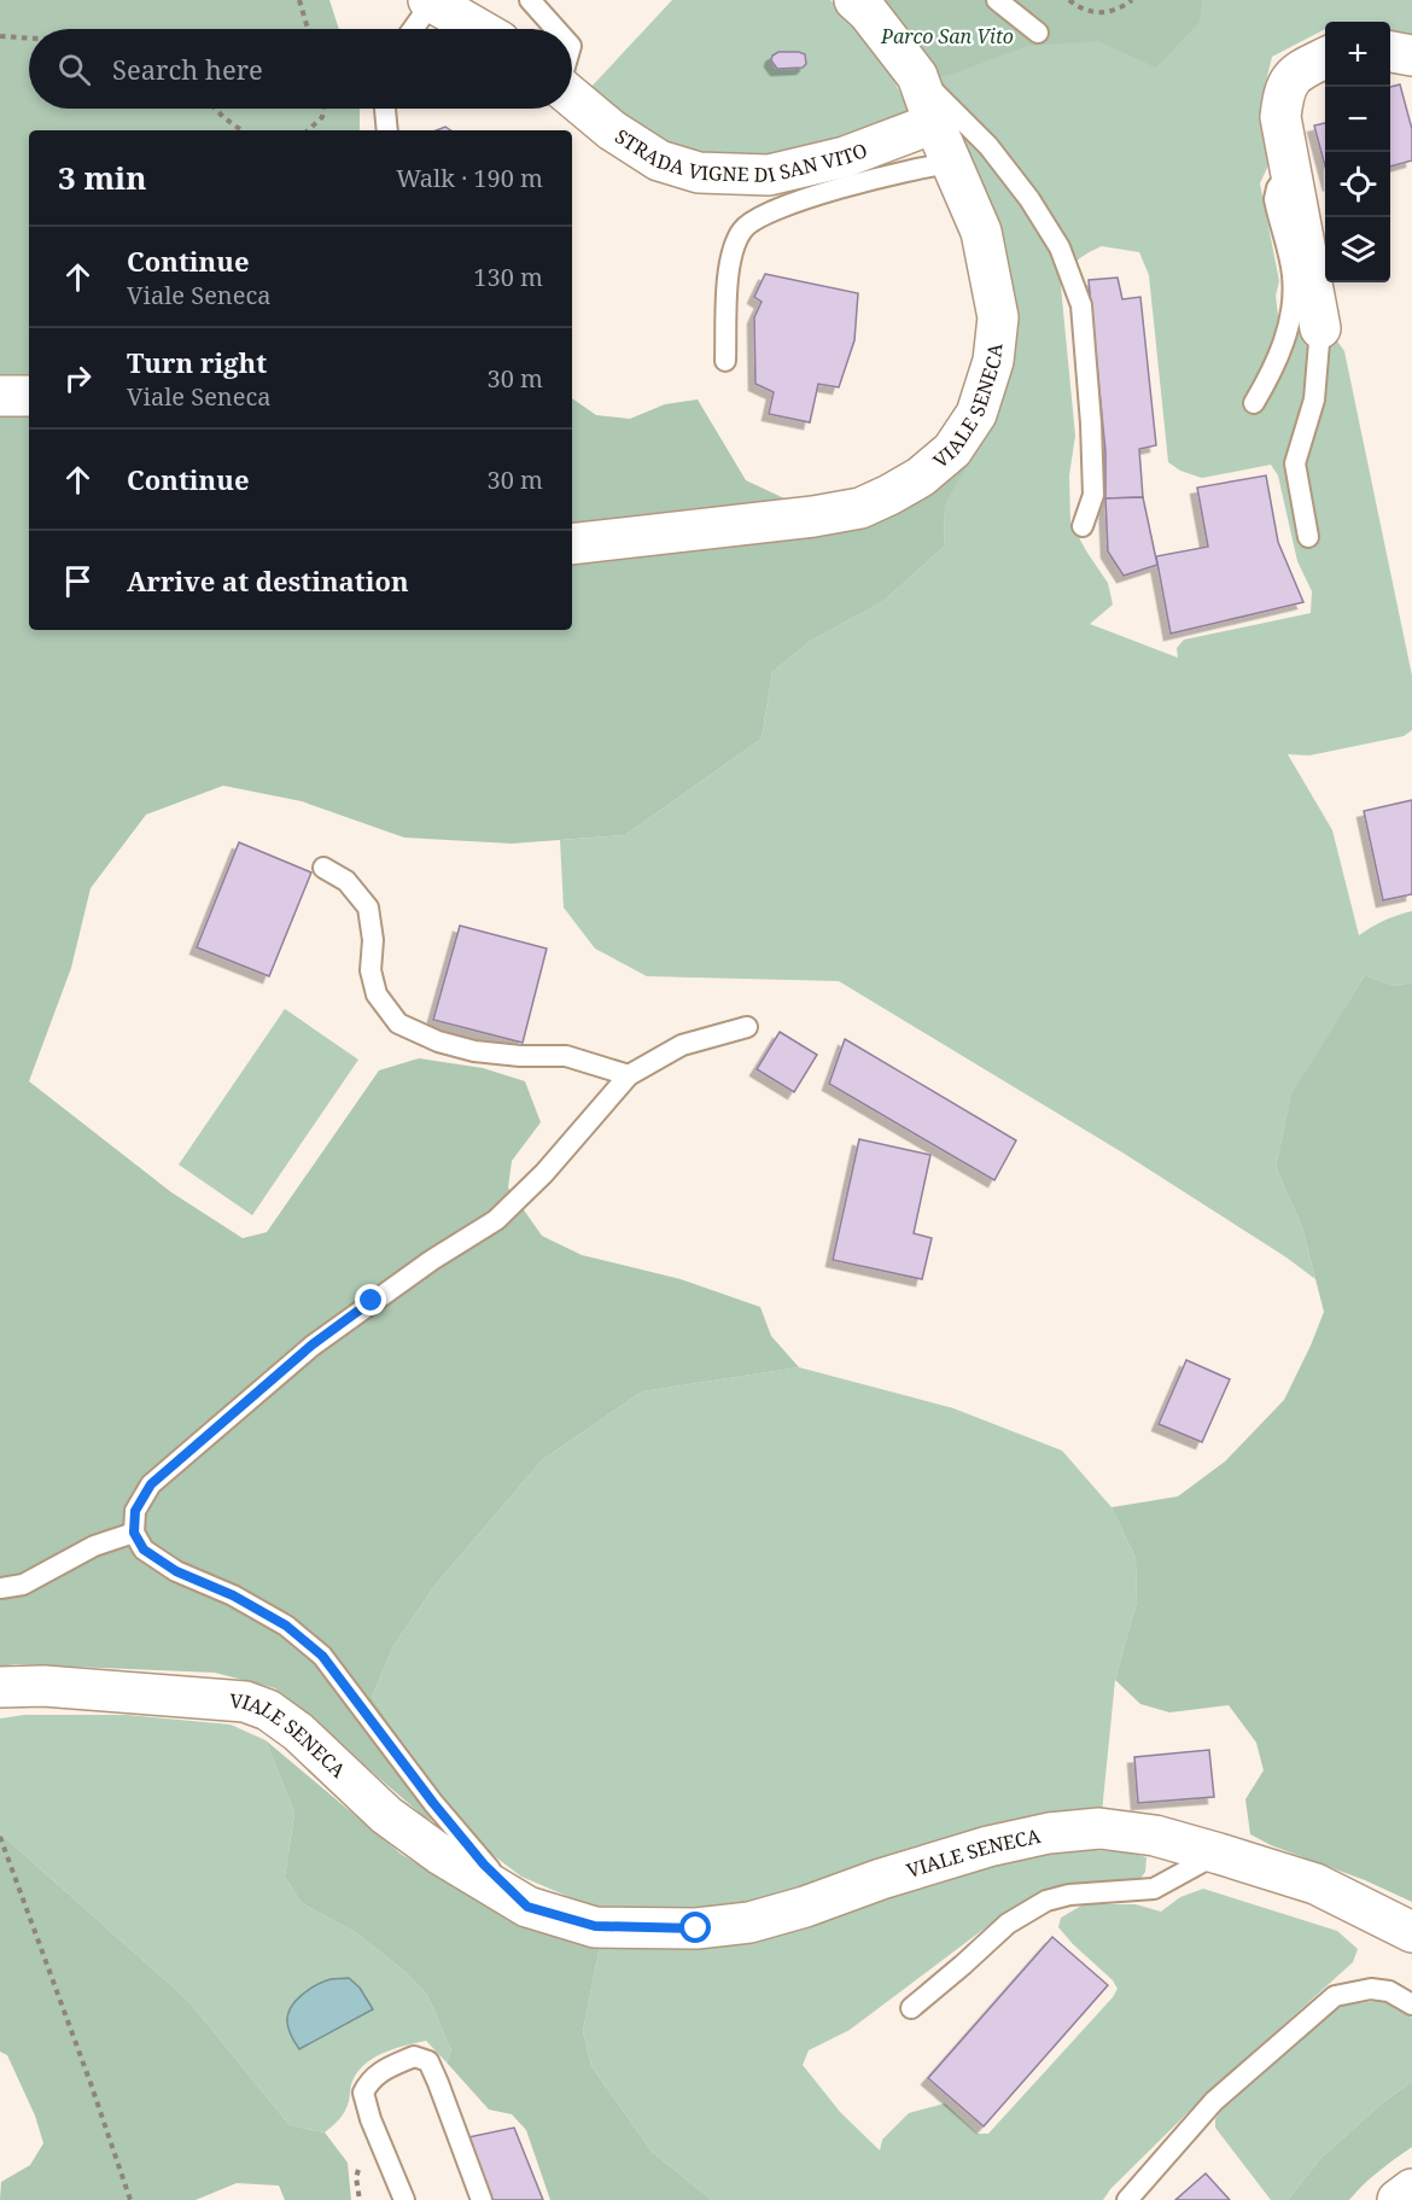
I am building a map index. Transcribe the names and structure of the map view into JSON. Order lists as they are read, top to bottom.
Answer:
{
  "streets": {
    "street": ["STRADA VIGNE DI SAN VITO", "VIALE SENECA"]
  },
  "crossings": [
    ["STRADA VIGNE DI SAN VITO", "VIALE SENECA"]
  ],
  "parks": ["Parco San Vito"],
  "page": {
    "map_buttons": ["+", "−"],
    "search": "Search here",
    "heading": ["3 min", "Walk · 190 m"],
    "list": [
      ["Continue", "Viale Seneca", "130 m"],
      ["Turn right", "Viale Seneca", "30 m"],
      ["Continue", "30 m"],
      "Arrive at destination"
    ]
  }
}
